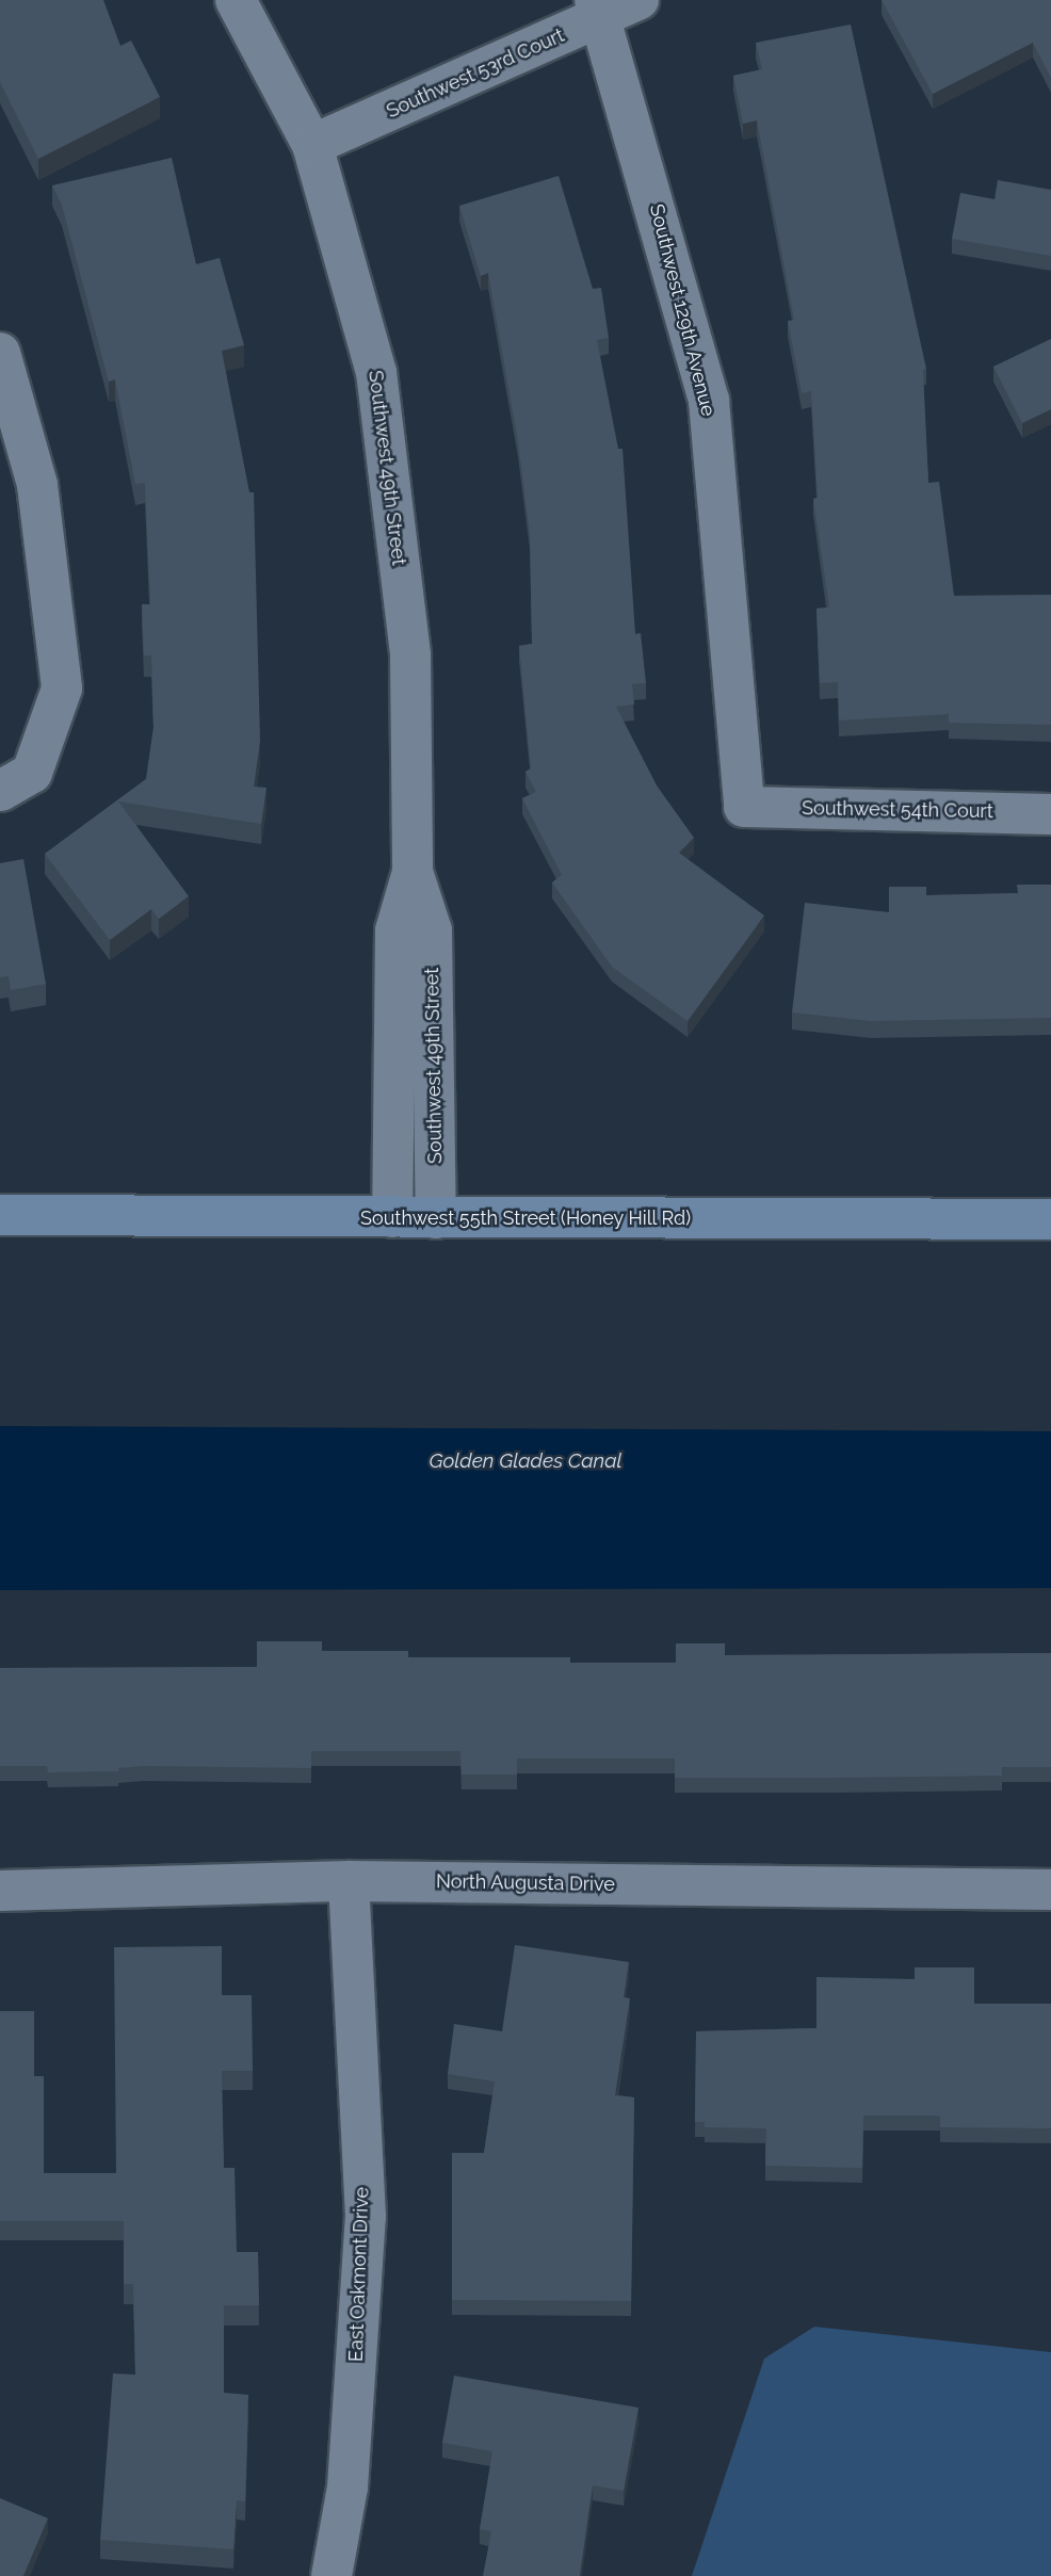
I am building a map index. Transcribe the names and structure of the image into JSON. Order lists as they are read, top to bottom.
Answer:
{
  "streets": {
    "street": [
      "Southwest 53rd Court",
      "Southwest 129th Avenue",
      "Southwest 49th Street",
      "Southwest 54th Court",
      "Southwest 55th Street (Honey Hill Rd)",
      "North Augusta Drive",
      "East Oakmont Drive"
    ]
  },
  "crossings": [
    ["Southwest 53rd Court", "Southwest 129th Avenue"],
    ["Southwest 53rd Court", "Southwest 49th Street"],
    ["Southwest 129th Avenue", "Southwest 54th Court"],
    ["Southwest 49th Street", "Southwest 55th Street (Honey Hill Rd)"],
    ["North Augusta Drive", "East Oakmont Drive"]
  ],
  "water": ["Golden Glades Canal"]
}
